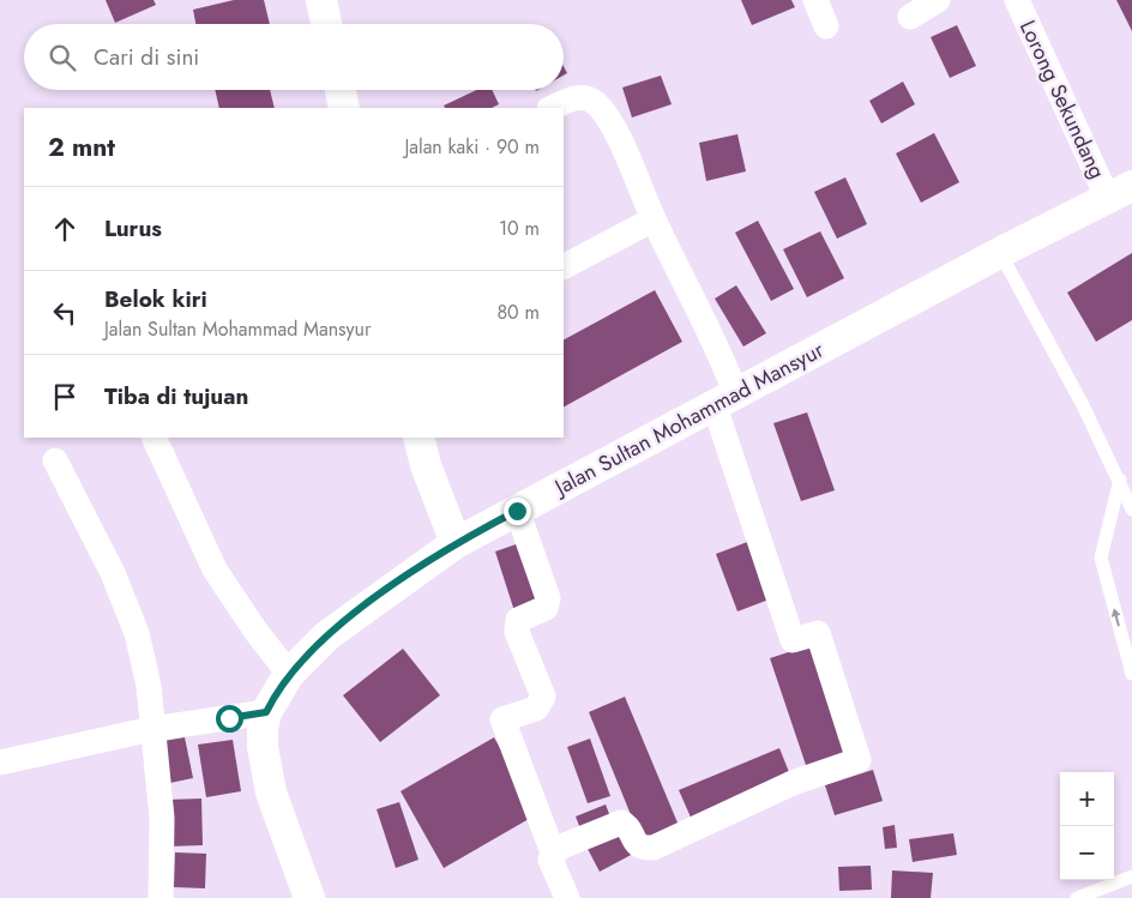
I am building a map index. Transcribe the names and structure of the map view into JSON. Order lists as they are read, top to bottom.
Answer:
{
  "streets": {
    "street": ["Lorong Sekundang", "Jalan Sultan Mohammad Mansyur"]
  },
  "crossings": [
    ["Lorong Sekundang", "Jalan Sultan Mohammad Mansyur"]
  ],
  "page": {
    "search": "Cari di sini",
    "heading": ["2 mnt", "Jalan kaki · 90 m"],
    "list": [
      ["Lurus", "10 m"],
      ["Belok kiri", "Jalan Sultan Mohammad Mansyur", "80 m"],
      "Tiba di tujuan"
    ],
    "map_buttons": ["+", "−"]
  }
}
